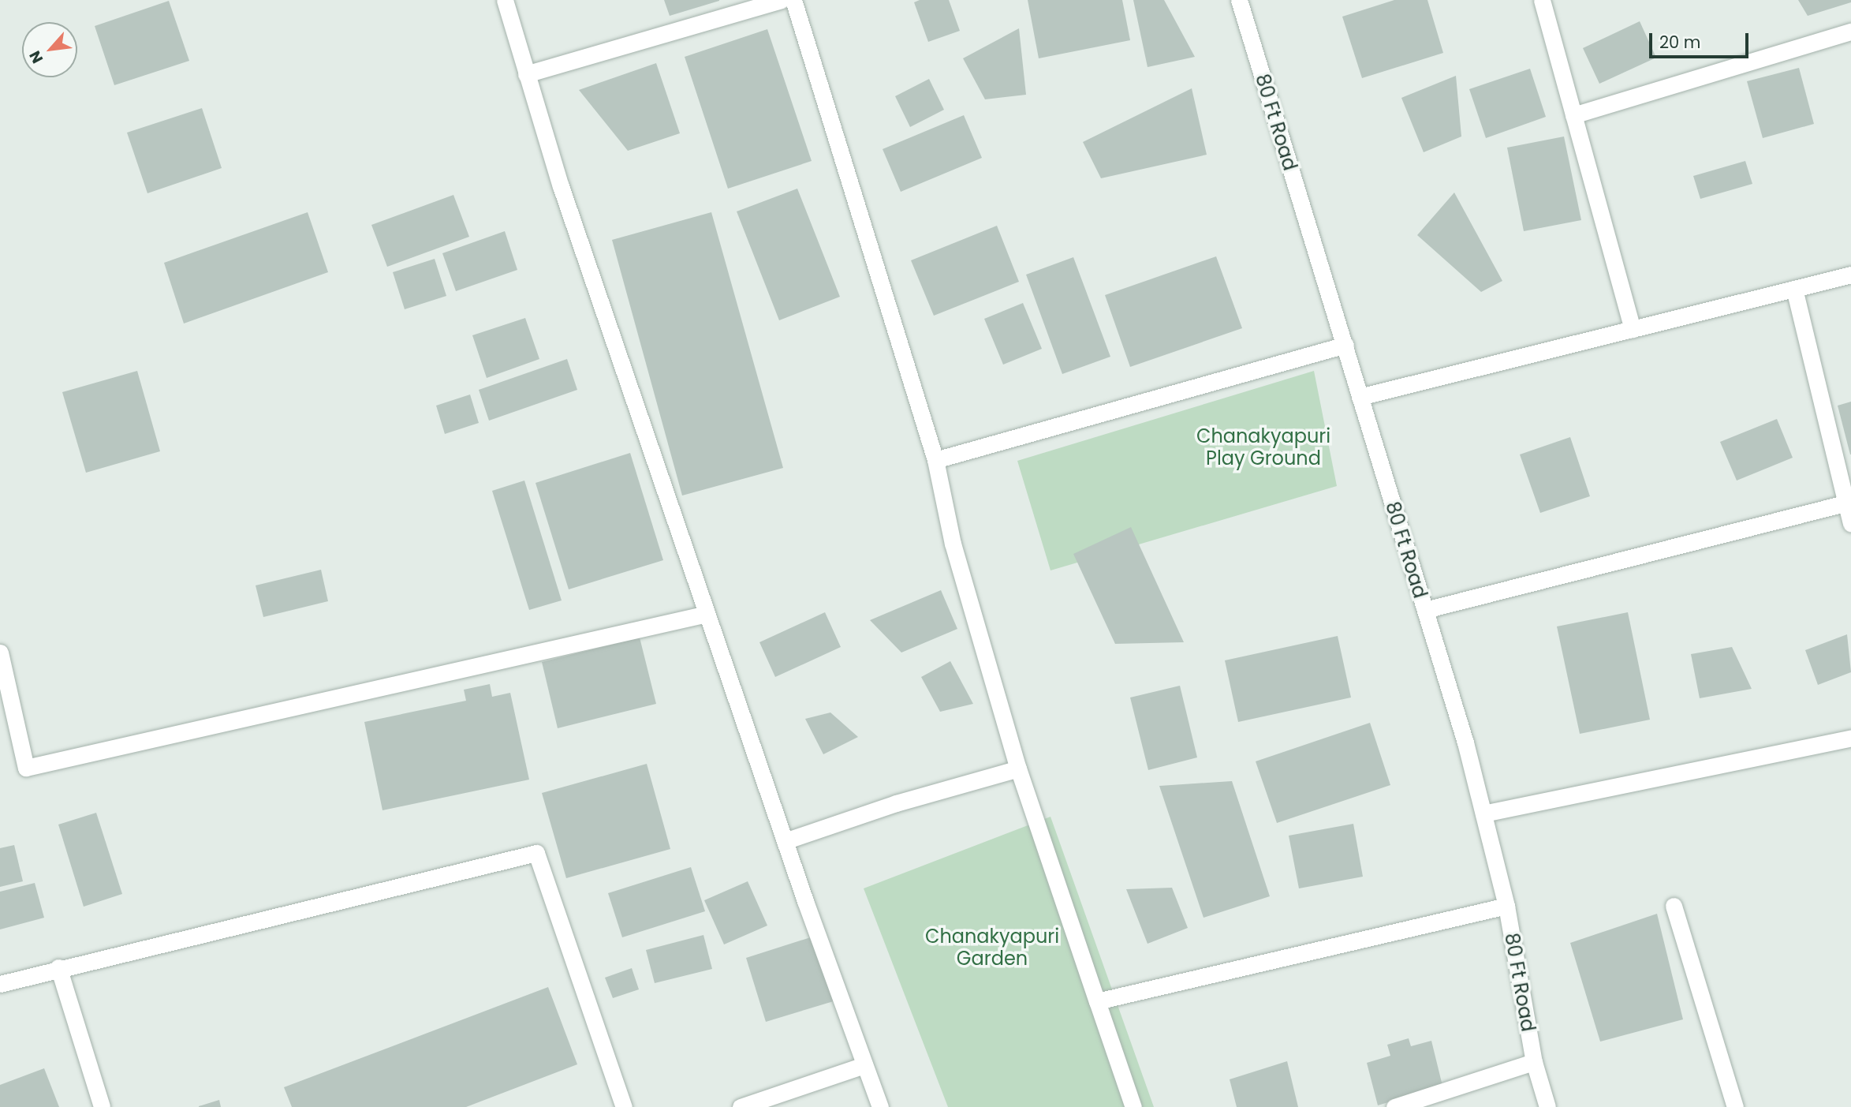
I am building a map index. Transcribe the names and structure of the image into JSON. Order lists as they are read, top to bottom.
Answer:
{
  "streets": {
    "street": ["80 Ft Road"]
  },
  "parks": ["Chanakyapuri Play Ground", "Chanakyapuri Garden"],
  "scale_bar": "20 m",
  "north": "bottom left"
}
